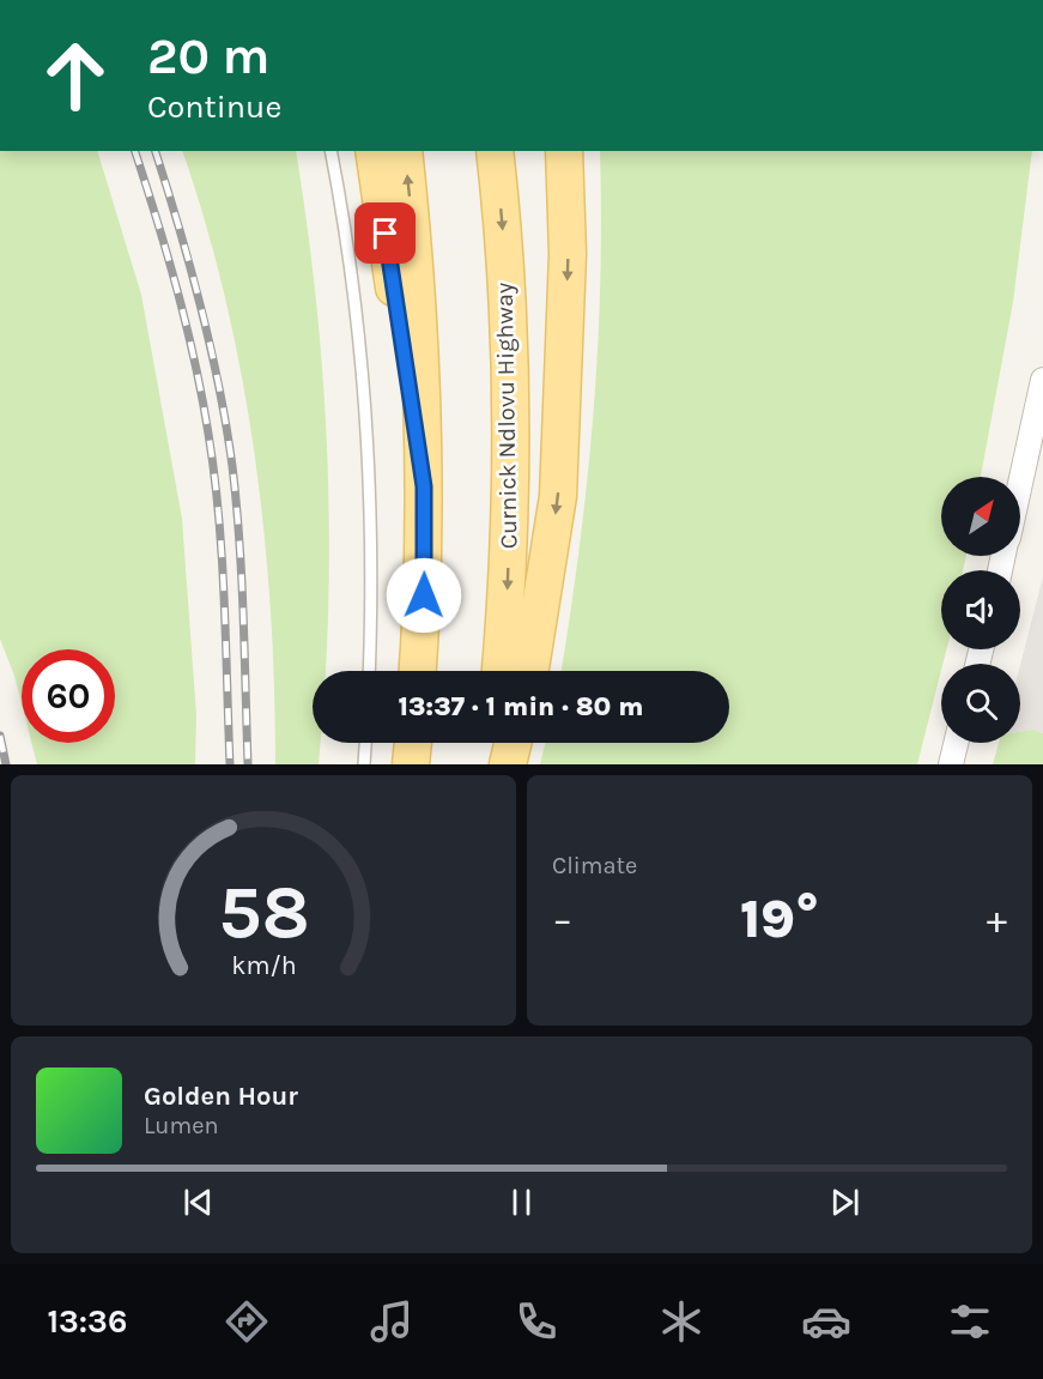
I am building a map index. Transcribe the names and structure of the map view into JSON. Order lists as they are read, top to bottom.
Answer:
{
  "streets": {
    "main road": ["Curnick Ndlovu Highway"]
  },
  "north": "top right",
  "page": {
    "turn": ["20 m", "Continue"],
    "limit": "60",
    "trip": "13:37 · 1 min · 80 m",
    "tile": "Climate",
    "heat": ["−", "19°", "+"],
    "song": ["Golden Hour", "Lumen"],
    "tabs": "13:36",
    "gauge": ["58", "km/h"]
  }
}
